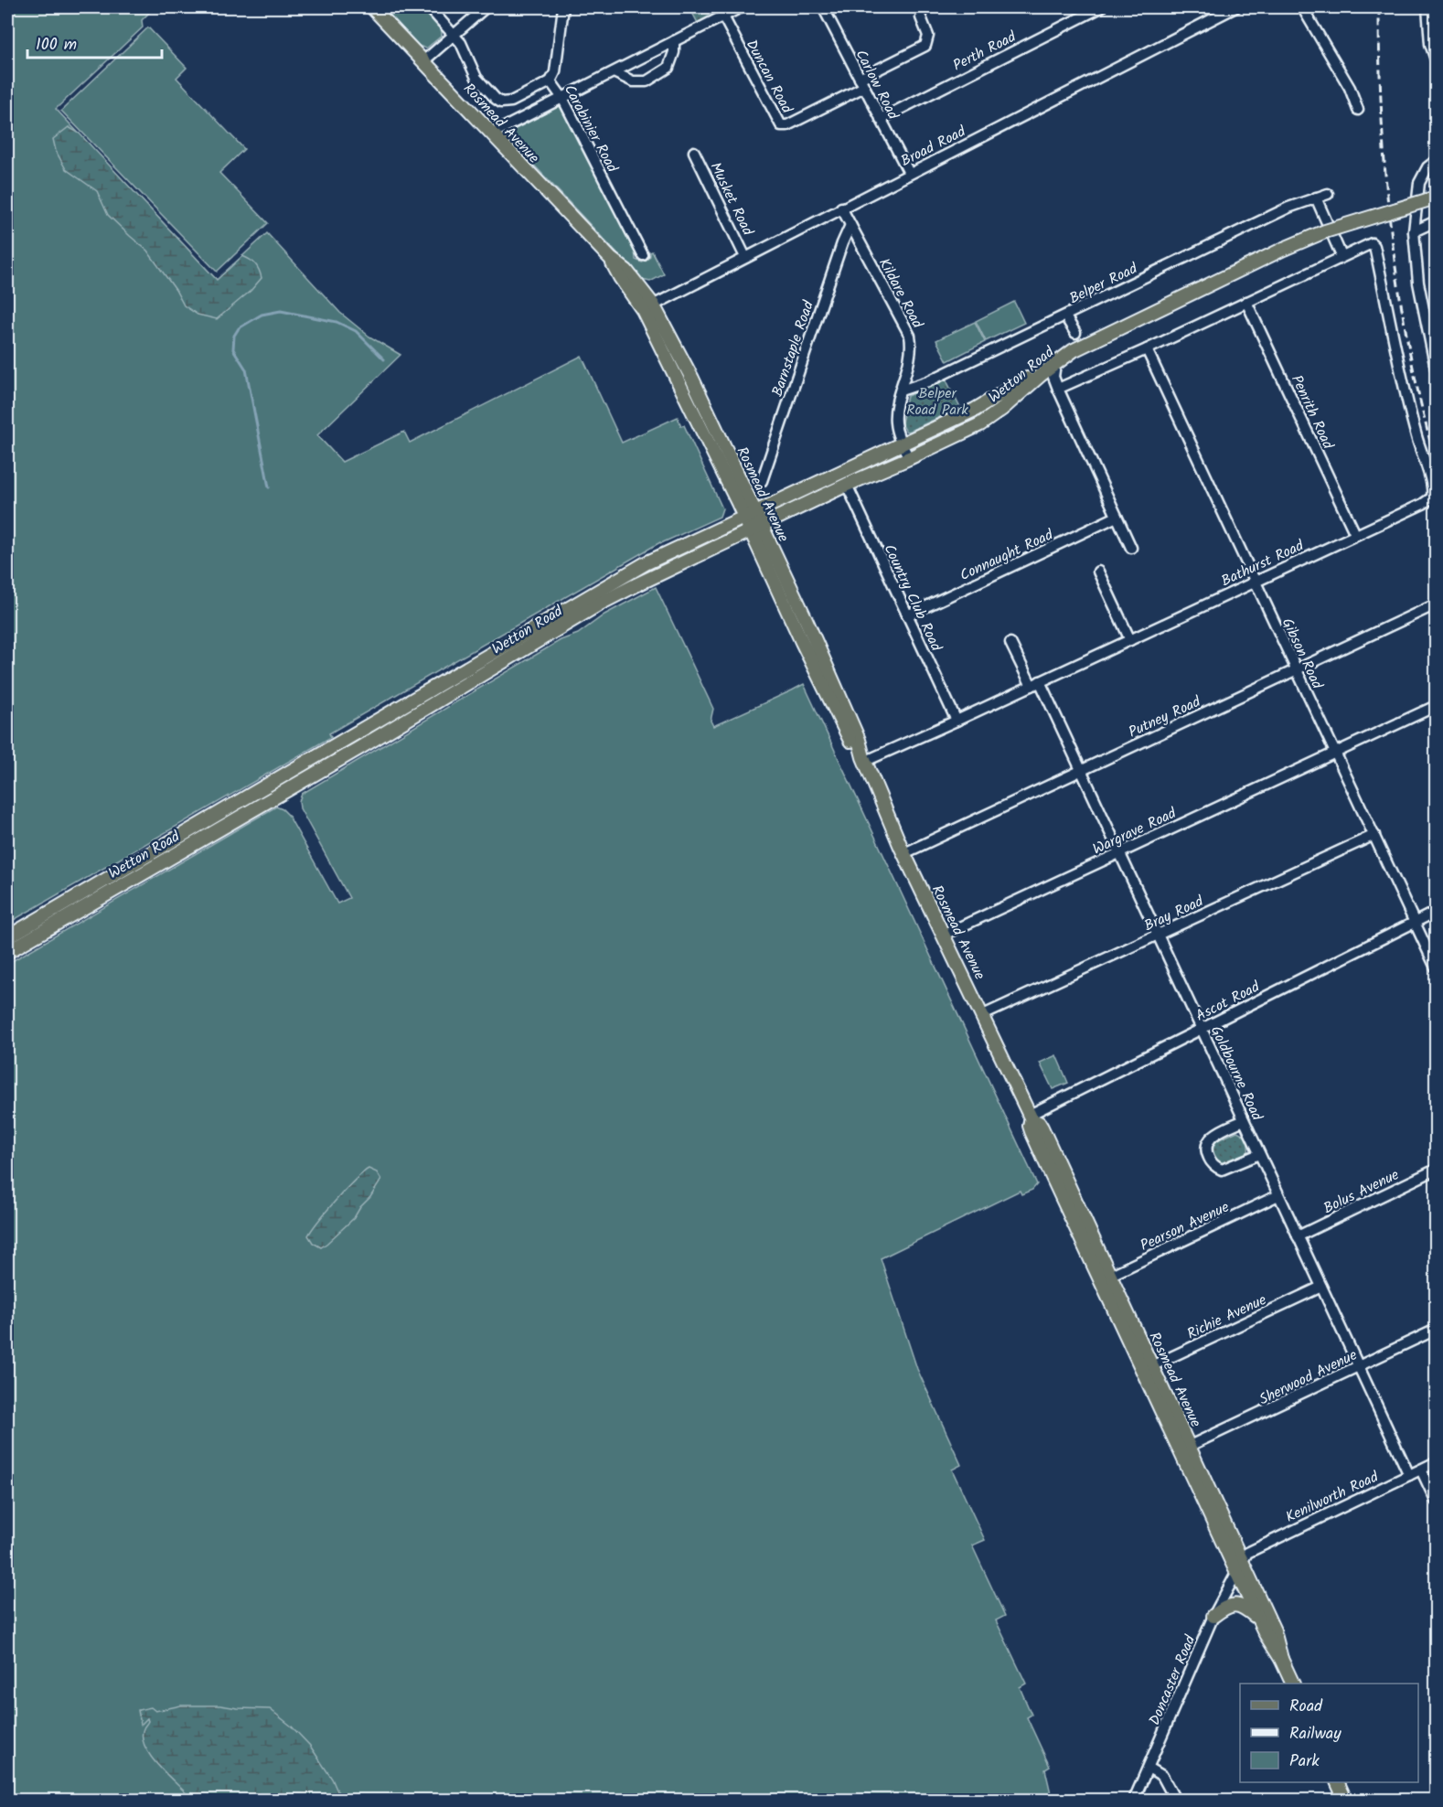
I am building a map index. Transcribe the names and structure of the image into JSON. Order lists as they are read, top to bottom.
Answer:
{
  "streets": {
    "main road": ["Rosmead Avenue", "Wetton Road"],
    "street": [
      "Perth Road",
      "Duncan Road",
      "Carlow Road",
      "Carabinier Road",
      "Broad Road",
      "Musket Road",
      "Belper Road",
      "Kildare Road",
      "Barnstaple Road",
      "Penrith Road",
      "Connaught Road",
      "Bathurst Road",
      "Country Club Road",
      "Gibson Road",
      "Putney Road",
      "Wargrave Road",
      "Bray Road",
      "Ascot Road",
      "Goldbourne Road",
      "Bolus Avenue",
      "Pearson Avenue",
      "Richie Avenue",
      "Sherwood Avenue",
      "Kenilworth Road",
      "Doncaster Road"
    ]
  },
  "crossings": [
    ["Perth Road", "Carlow Road"],
    ["Duncan Road", "Carlow Road"],
    ["Carlow Road", "Broad Road"],
    ["Rosmead Avenue", "Broad Road"],
    ["Rosmead Avenue", "Wetton Road"],
    ["Rosmead Avenue", "Bathurst Road"],
    ["Rosmead Avenue", "Putney Road"],
    ["Rosmead Avenue", "Wargrave Road"],
    ["Rosmead Avenue", "Bray Road"],
    ["Rosmead Avenue", "Ascot Road"],
    ["Rosmead Avenue", "Pearson Avenue"],
    ["Rosmead Avenue", "Richie Avenue"],
    ["Rosmead Avenue", "Sherwood Avenue"],
    ["Rosmead Avenue", "Kenilworth Road"],
    ["Rosmead Avenue", "Doncaster Road"],
    ["Broad Road", "Musket Road"],
    ["Broad Road", "Kildare Road"],
    ["Belper Road", "Kildare Road"],
    ["Kildare Road", "Barnstaple Road"],
    ["Kildare Road", "Wetton Road"],
    ["Wetton Road", "Country Club Road"],
    ["Penrith Road", "Bathurst Road"],
    ["Connaught Road", "Country Club Road"],
    ["Bathurst Road", "Country Club Road"],
    ["Bathurst Road", "Gibson Road"],
    ["Bathurst Road", "Goldbourne Road"],
    ["Gibson Road", "Putney Road"],
    ["Gibson Road", "Wargrave Road"],
    ["Gibson Road", "Bray Road"],
    ["Gibson Road", "Ascot Road"],
    ["Putney Road", "Goldbourne Road"],
    ["Wargrave Road", "Goldbourne Road"],
    ["Bray Road", "Goldbourne Road"],
    ["Ascot Road", "Goldbourne Road"],
    ["Goldbourne Road", "Bolus Avenue"],
    ["Goldbourne Road", "Pearson Avenue"],
    ["Goldbourne Road", "Richie Avenue"],
    ["Goldbourne Road", "Sherwood Avenue"],
    ["Goldbourne Road", "Kenilworth Road"],
    ["Kenilworth Road", "Doncaster Road"]
  ],
  "parks": ["Belper Road Park"],
  "legend": ["Road", "Railway", "Park"],
  "scale_bar": "100 m"
}
